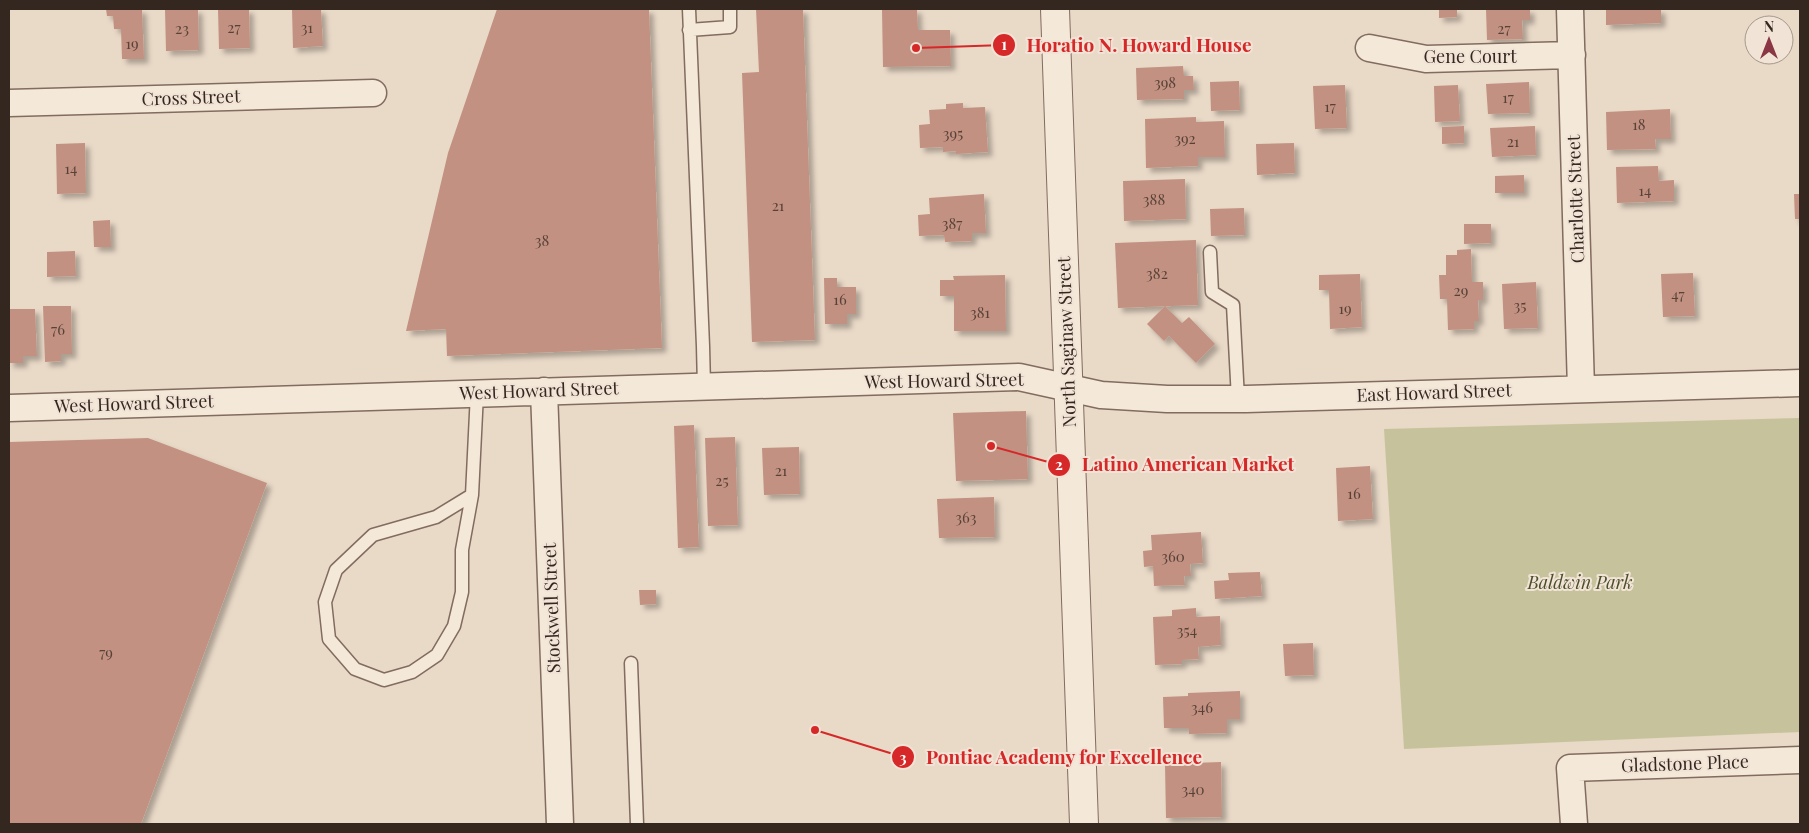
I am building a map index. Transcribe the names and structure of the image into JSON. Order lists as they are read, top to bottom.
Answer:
{
  "streets": {
    "street": [
      "Gene Court",
      "Cross Street",
      "Charlotte Street",
      "North Saginaw Street",
      "West Howard Street",
      "East Howard Street",
      "Stockwell Street",
      "Gladstone Place"
    ]
  },
  "crossings": [
    ["Gene Court", "Charlotte Street"],
    ["Charlotte Street", "East Howard Street"],
    ["North Saginaw Street", "West Howard Street"],
    ["North Saginaw Street", "East Howard Street"],
    ["West Howard Street", "East Howard Street"],
    ["West Howard Street", "Stockwell Street"]
  ],
  "parks": ["Baldwin Park"],
  "places": ["Horatio N. Howard House", "Latino American Market", "Pontiac Academy for Excellence"],
  "house_numbers": [
    "27",
    "31",
    "23",
    "27",
    "19",
    "398",
    "17",
    "17",
    "18",
    "395",
    "392",
    "21",
    "14",
    "14",
    "388",
    "21",
    "387",
    "38",
    "382",
    "29",
    "47",
    "16",
    "35",
    "19",
    "381",
    "76",
    "21",
    "25",
    "16",
    "363",
    "360",
    "354",
    "79",
    "346",
    "340"
  ],
  "north": "top"
}
